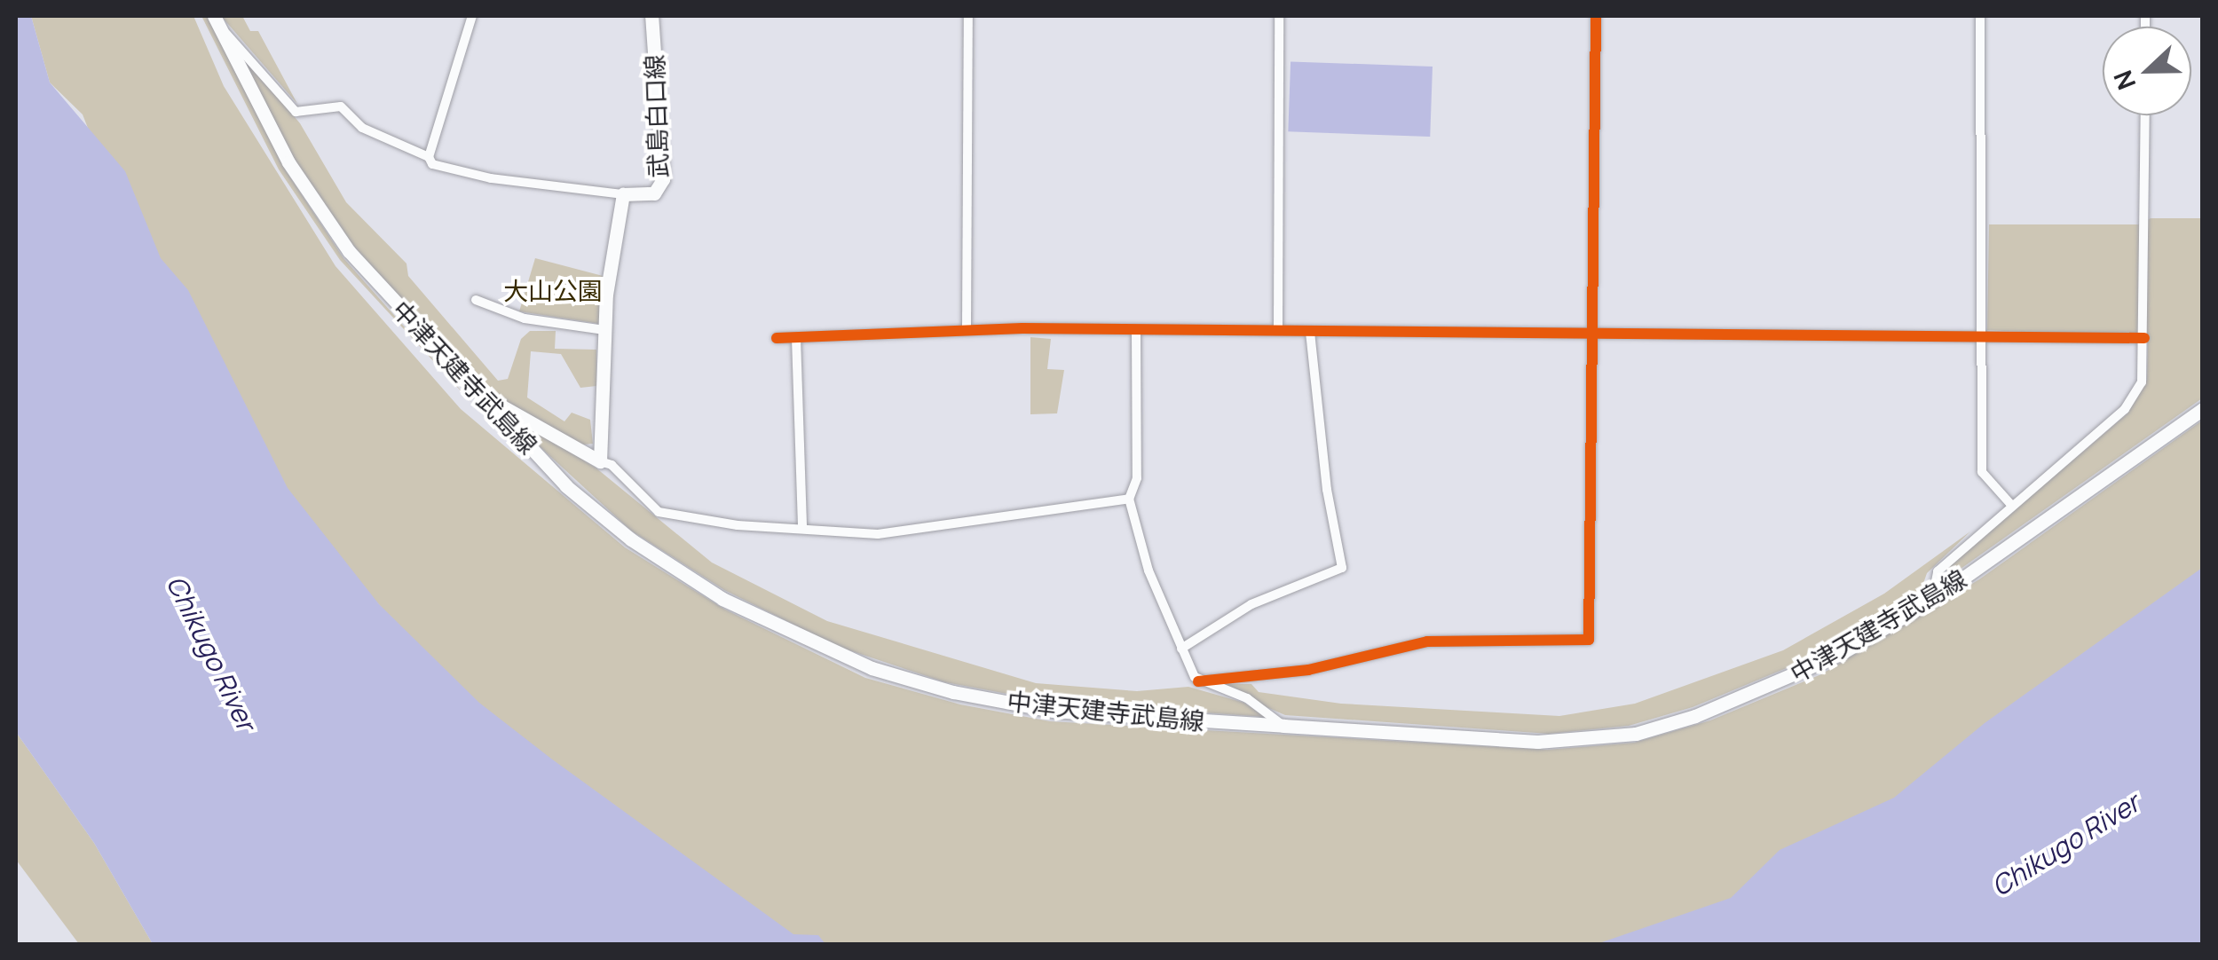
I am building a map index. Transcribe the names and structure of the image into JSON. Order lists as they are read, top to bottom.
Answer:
{
  "streets": {
    "main road": ["武島白口線", "中津天建寺武島線"]
  },
  "water": ["Chikugo River"],
  "parks": ["大山公園"],
  "north": "left"
}
